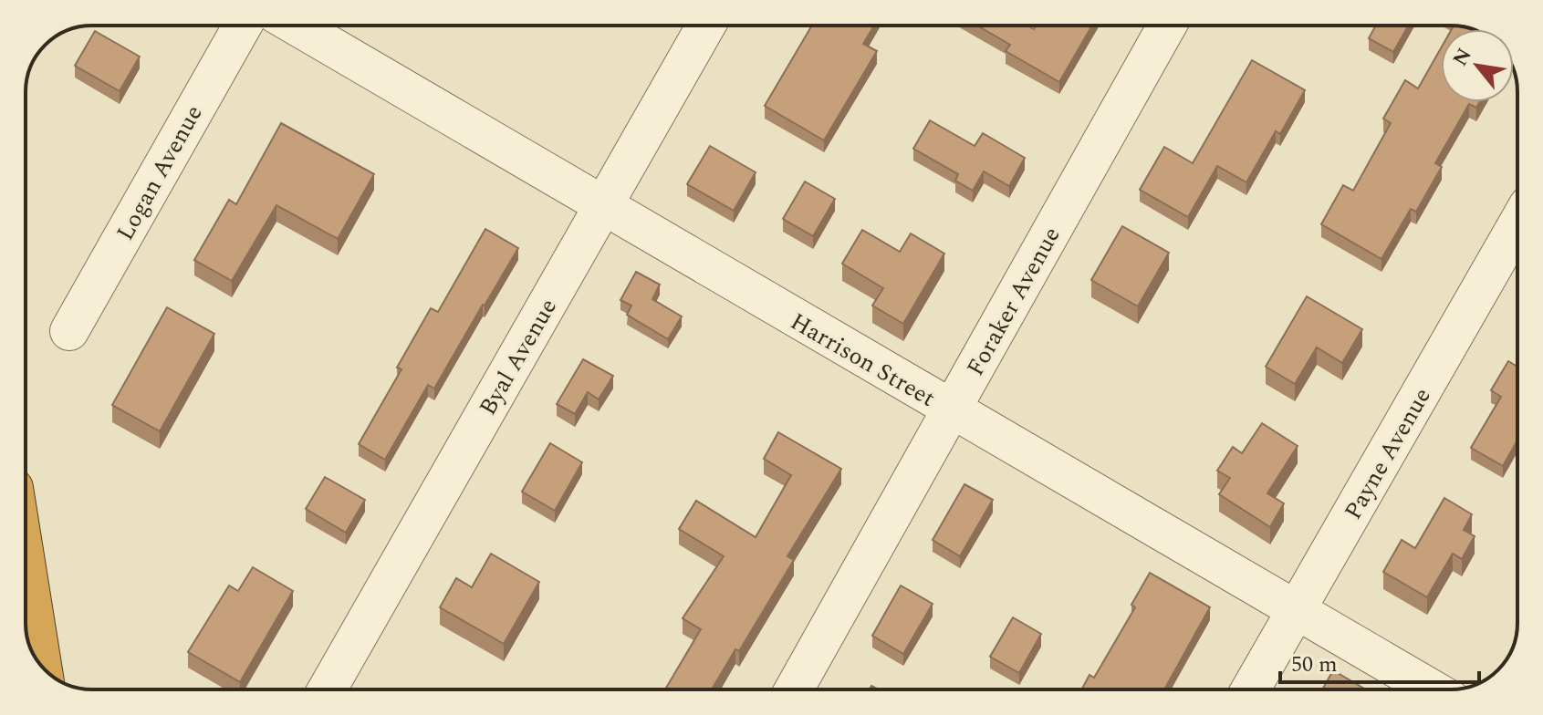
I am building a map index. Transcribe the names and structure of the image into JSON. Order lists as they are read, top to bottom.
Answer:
{
  "streets": {
    "street": [
      "Logan Avenue",
      "Foraker Avenue",
      "Byal Avenue",
      "Harrison Street",
      "Payne Avenue"
    ]
  },
  "crossings": [
    ["Foraker Avenue", "Harrison Street"],
    ["Byal Avenue", "Harrison Street"],
    ["Harrison Street", "Payne Avenue"]
  ],
  "scale_bar": "50 m",
  "north": "top left"
}
